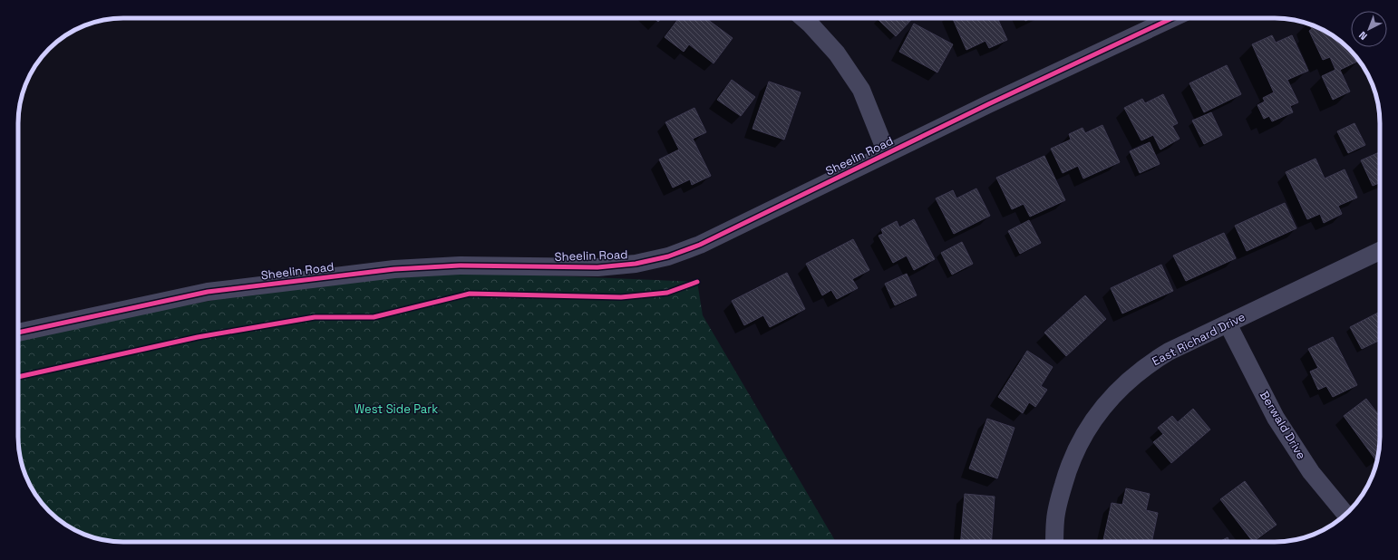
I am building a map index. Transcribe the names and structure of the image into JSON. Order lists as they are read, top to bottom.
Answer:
{
  "streets": {
    "street": ["Sheelin Road", "East Richard Drive", "Berwald Drive"]
  },
  "crossings": [
    ["East Richard Drive", "Berwald Drive"]
  ],
  "parks": ["West Side Park"],
  "north": "bottom left"
}
